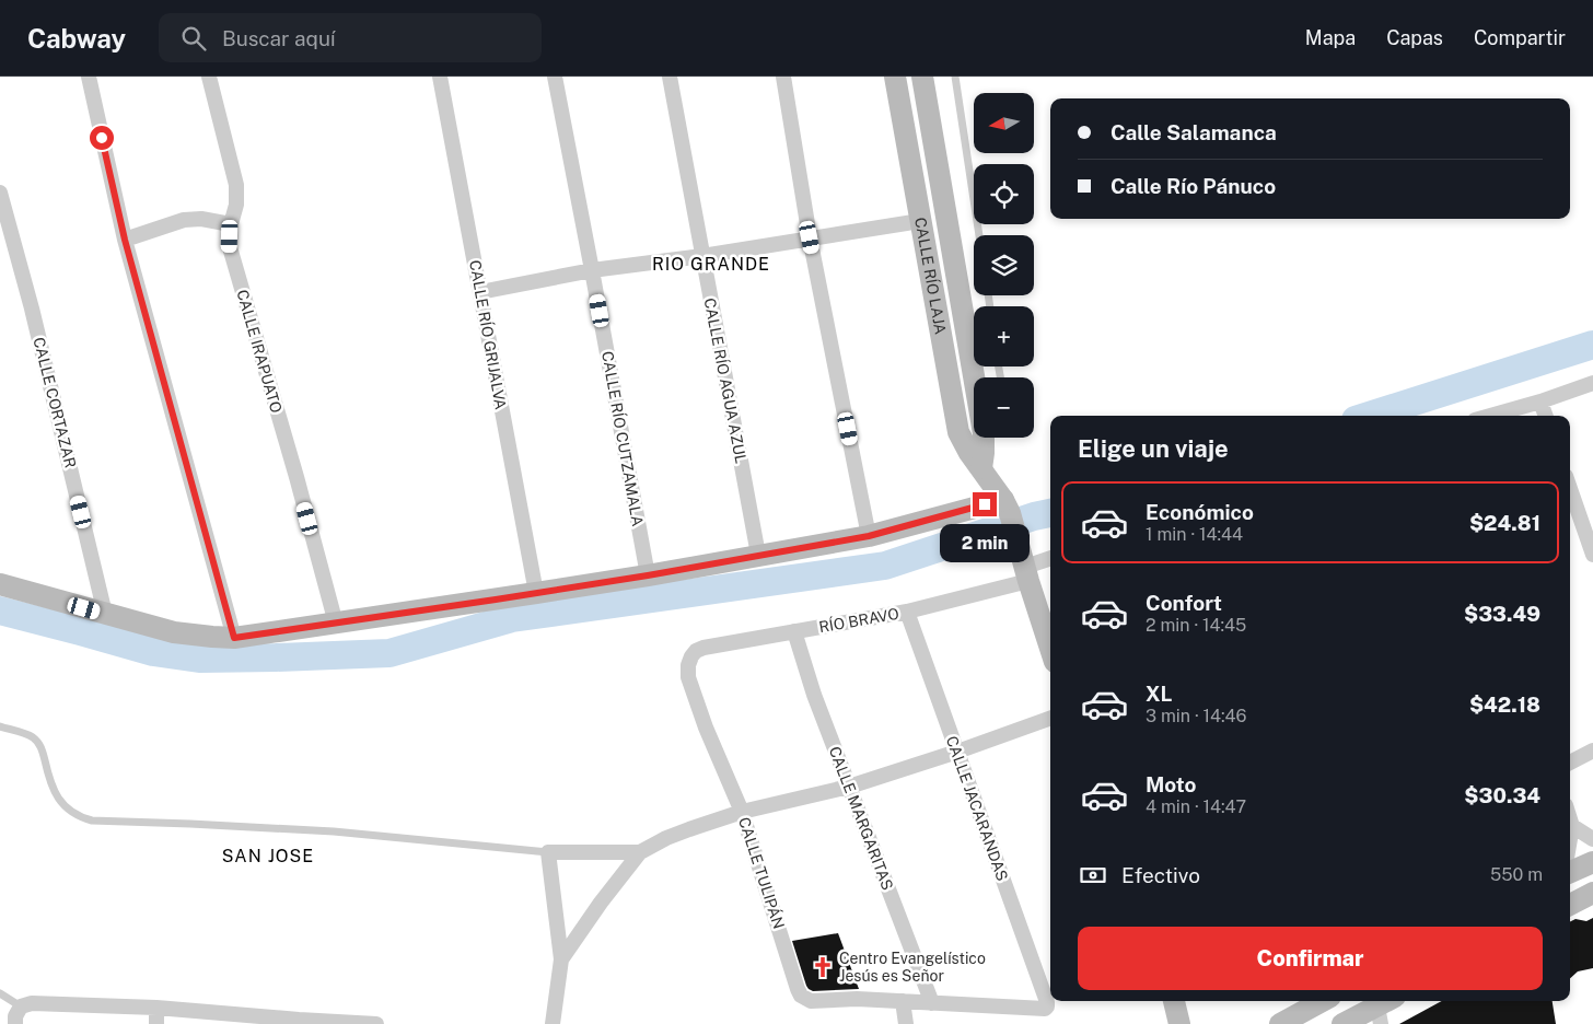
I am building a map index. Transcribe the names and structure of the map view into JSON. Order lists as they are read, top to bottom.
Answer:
{
  "streets": {
    "street": [
      "CALLE RÍO LAJA",
      "CALLE RÍO GRIJALVA",
      "CALLE IRAPUATO",
      "CALLE RÍO AGUA AZUL",
      "CALLE CORTAZAR",
      "CALLE RÍO CUTZAMALA",
      "RÍO BRAVO",
      "CALLE JACARANDAS",
      "CALLE MARGARITAS",
      "CALLE TULIPÁN"
    ]
  },
  "crossings": [
    ["CALLE RÍO LAJA", "RÍO BRAVO"],
    ["RÍO BRAVO", "CALLE JACARANDAS"],
    ["RÍO BRAVO", "CALLE MARGARITAS"],
    ["RÍO BRAVO", "CALLE TULIPÁN"],
    ["CALLE JACARANDAS", "CALLE MARGARITAS"]
  ],
  "districts": ["RIO GRANDE", "SAN JOSE"],
  "places": {
    "church": ["Centro Evangelístico Jesús es Señor"]
  },
  "north": "left",
  "page": {
    "header": "Cabway",
    "search": "Buscar aquí",
    "nav": ["Mapa", "Capas", "Compartir"],
    "map_buttons": ["+", "−"],
    "banner": ["Calle Salamanca", "Calle Río Pánuco"],
    "heading": "Elige un viaje",
    "list": [
      {
        "name": "Económico",
        "note": "1 min · 14:44",
        "value": "$24.81"
      },
      {
        "name": "Confort",
        "note": "2 min · 14:45",
        "value": "$33.49"
      },
      {
        "name": "XL",
        "note": "3 min · 14:46",
        "value": "$42.18"
      },
      {
        "name": "Moto",
        "note": "4 min · 14:47",
        "value": "$30.34"
      }
    ],
    "bubble": "2 min",
    "pay": ["Efectivo", "550 m"],
    "buttons": "Confirmar"
  }
}
